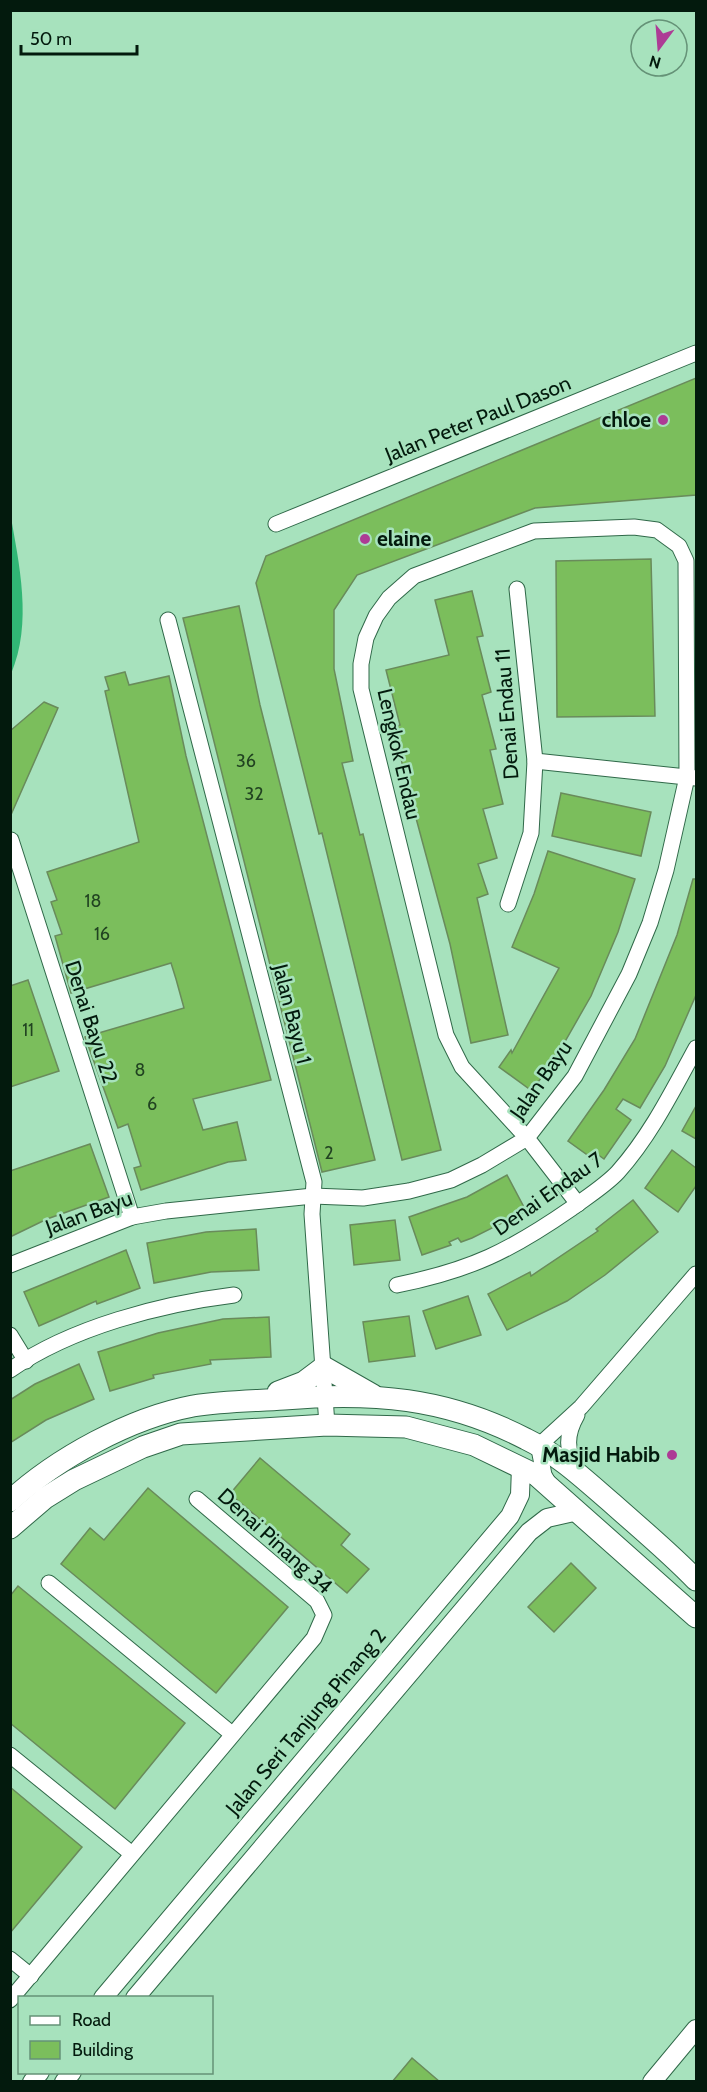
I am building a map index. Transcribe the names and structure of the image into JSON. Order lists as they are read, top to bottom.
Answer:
{
  "streets": {
    "street": [
      "Jalan Peter Paul Dason",
      "Denai Endau 11",
      "Lengkok Endau",
      "Jalan Bayu 1",
      "Denai Bayu 22",
      "Jalan Bayu",
      "Denai Endau 7",
      "Denai Pinang 34",
      "Jalan Seri Tanjung Pinang 2"
    ]
  },
  "crossings": [
    ["Lengkok Endau", "Jalan Bayu"],
    ["Lengkok Endau", "Denai Endau 7"],
    ["Jalan Bayu 1", "Jalan Bayu"],
    ["Denai Bayu 22", "Jalan Bayu"]
  ],
  "places": ["chloe", "elaine", "Masjid Habib"],
  "house_numbers": [
    "36",
    "32",
    "18",
    "16",
    "11",
    "8",
    "6",
    "2"
  ],
  "legend": ["Road", "Building"],
  "scale_bar": "50 m",
  "north": "bottom"
}
